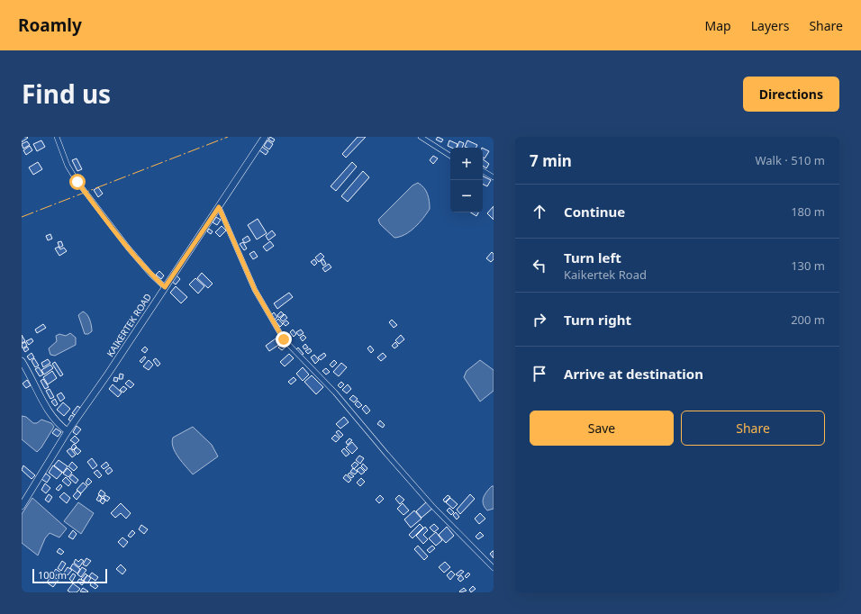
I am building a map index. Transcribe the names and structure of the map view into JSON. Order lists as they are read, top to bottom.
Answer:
{
  "streets": {
    "main road": ["KAIKERTEK ROAD"]
  },
  "scale_bar": "100 m",
  "page": {
    "header": "Roamly",
    "nav": ["Map", "Layers", "Share"],
    "title": "Find us",
    "buttons": [
      "Directions",
      ["Save", "Share"]
    ],
    "heading": ["7 min", "Walk · 510 m"],
    "map_buttons": ["+", "−"],
    "list": [
      ["Continue", "180 m"],
      ["Turn left", "Kaikertek Road", "130 m"],
      ["Turn right", "200 m"],
      "Arrive at destination"
    ],
    "scale": "100 m"
  }
}
